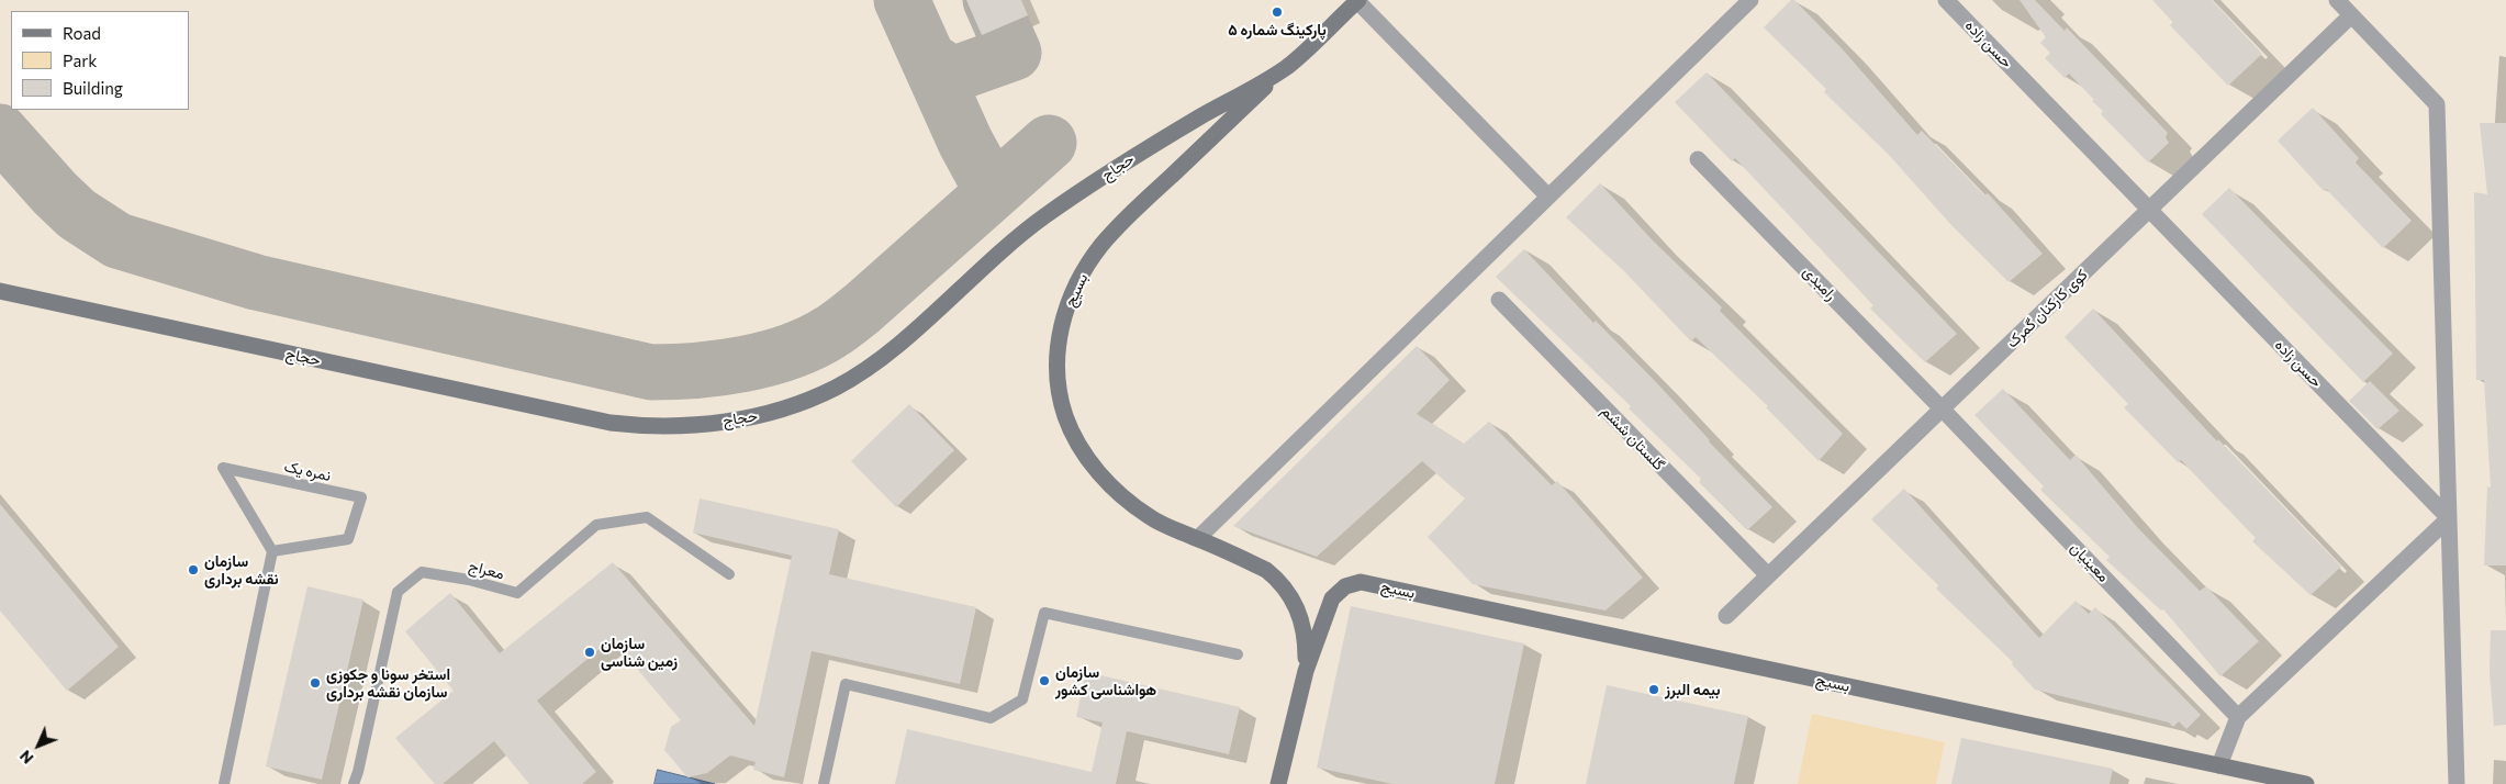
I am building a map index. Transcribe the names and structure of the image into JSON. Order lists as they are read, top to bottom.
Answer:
{
  "streets": {
    "main road": ["حجاج", "بسیج"],
    "street": [
      "حسن زاده",
      "رامبدی",
      "کوی کارکنان گمرک",
      "گلستان ششم",
      "معینیان"
    ],
    "lane": ["نمره یک", "معراج"]
  },
  "crossings": [
    ["حسن زاده", "کوی کارکنان گمرک"],
    ["حجاج", "بسیج"],
    ["رامبدی", "کوی کارکنان گمرک"],
    ["رامبدی", "معینیان"],
    ["کوی کارکنان گمرک", "گلستان ششم"],
    ["کوی کارکنان گمرک", "معینیان"]
  ],
  "places": [
    "پارکینگ شماره ۵",
    "سازمان نقشه برداری",
    "سازمان زمین شناسی",
    "سازمان هواشناسی کشور",
    "استخر سونا و جکوزی سازمان نقشه برداری",
    "بیمه البرز"
  ],
  "legend": ["Road", "Park", "Building"],
  "north": "bottom left"
}
